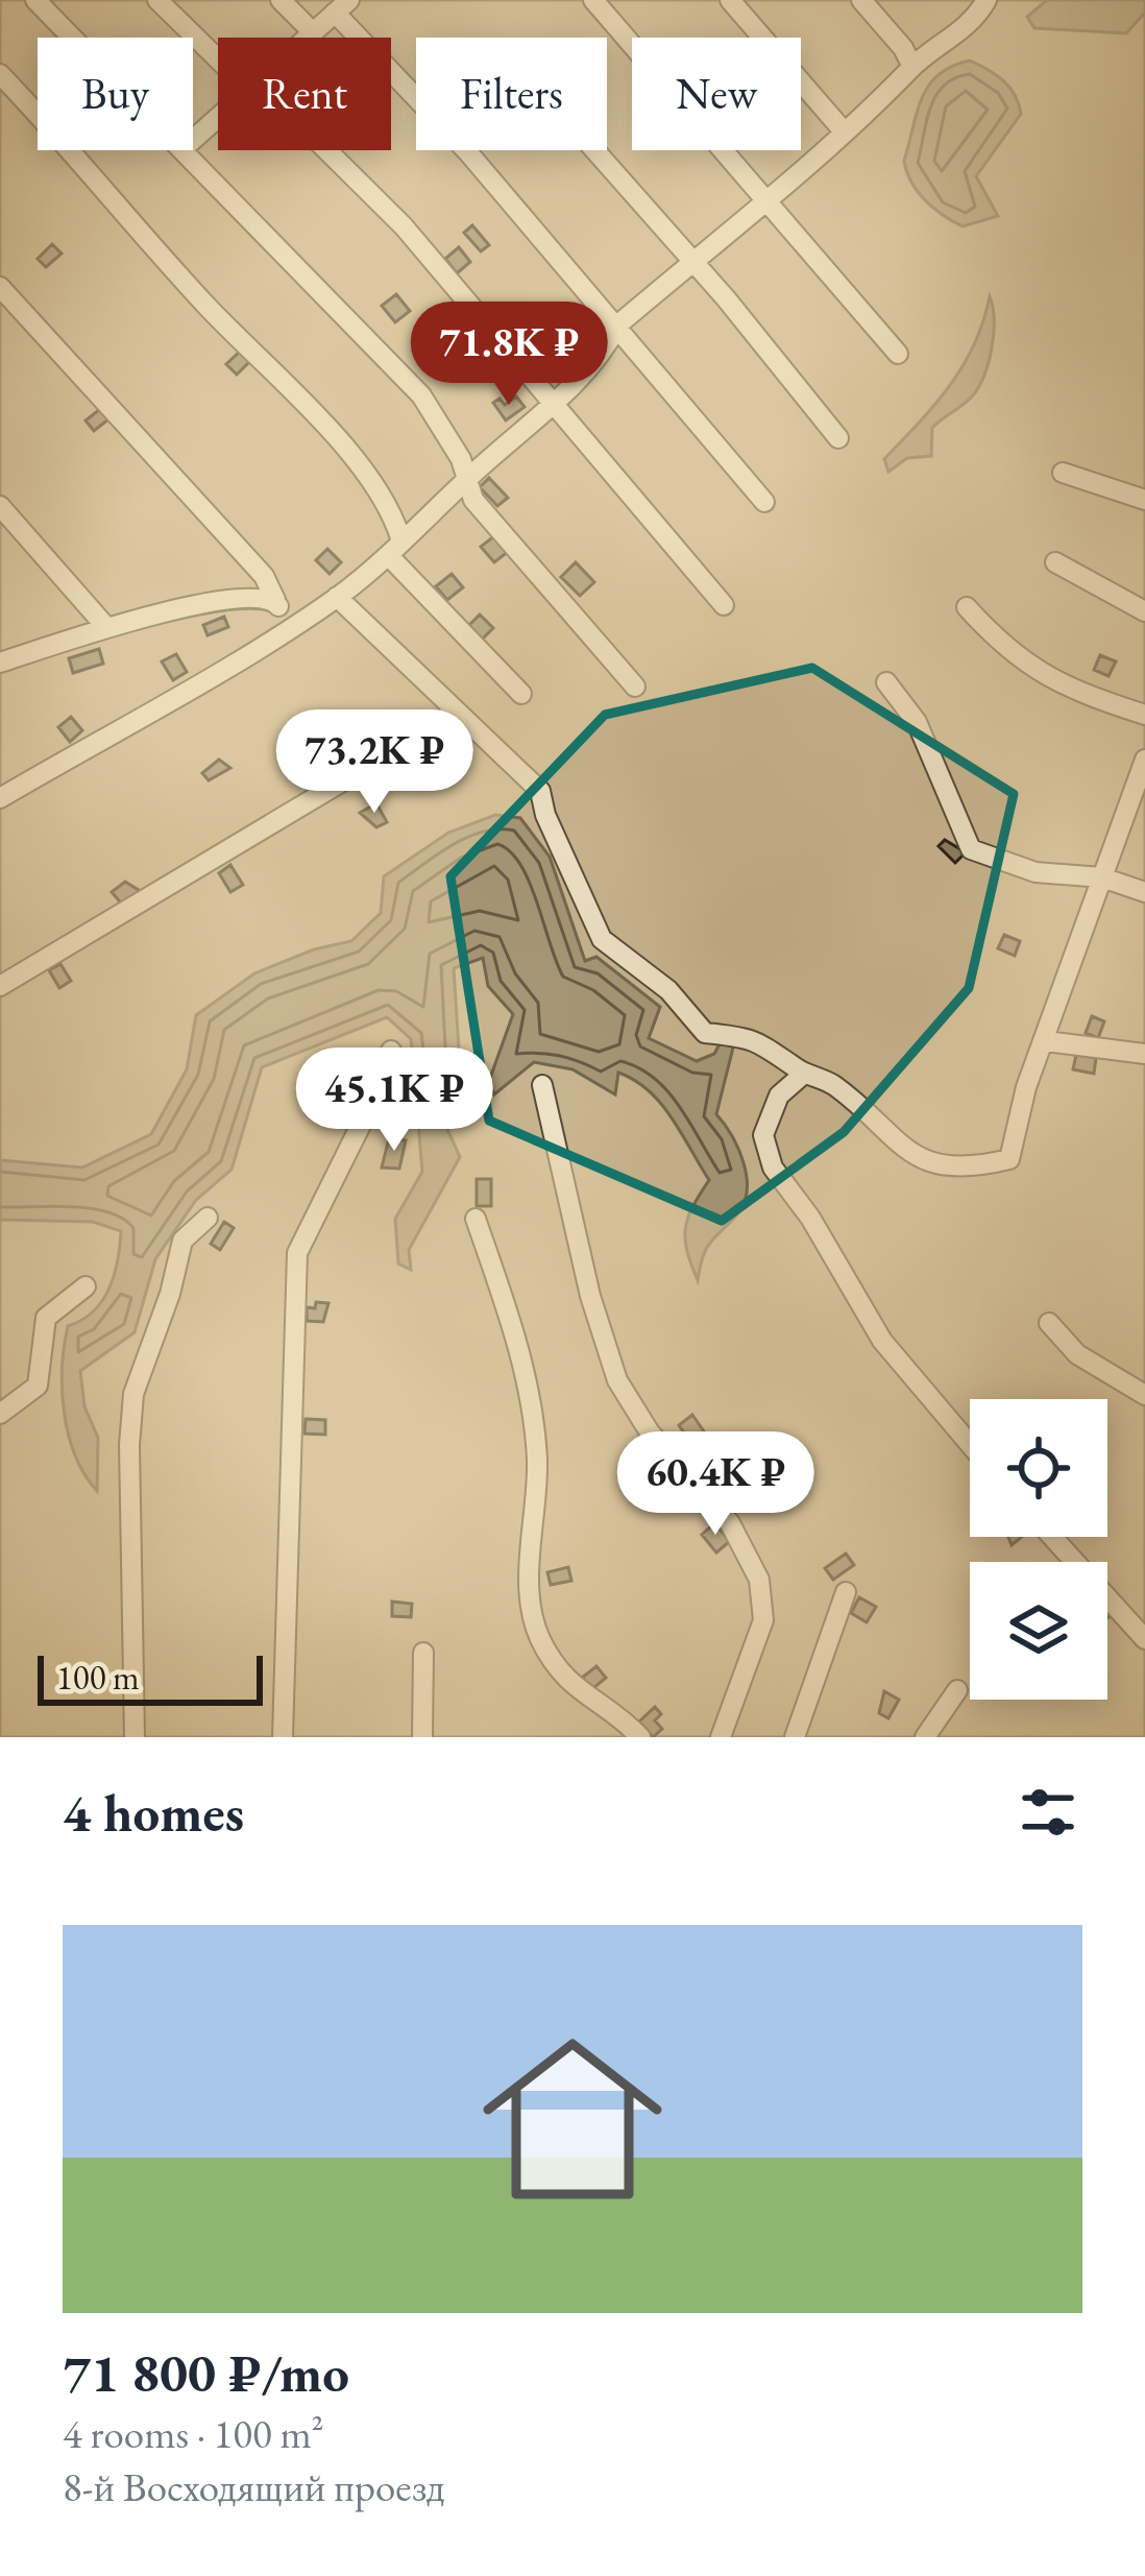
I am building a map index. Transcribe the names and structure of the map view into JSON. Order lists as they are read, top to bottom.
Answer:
{
  "scale_bar": "100 m",
  "page": {
    "chip": [
      "Buy",
      "Rent",
      "Filters",
      "New"
    ],
    "price": [
      "71.8K ₽",
      "73.2K ₽",
      "45.1K ₽",
      "60.4K ₽"
    ],
    "scale": "100 m",
    "heading": "4 homes",
    "list": [
      {
        "name": "71 800 ₽/mo",
        "note": "4 rooms · 100 m² · 8-й Восходящий проезд"
      }
    ]
  }
}
